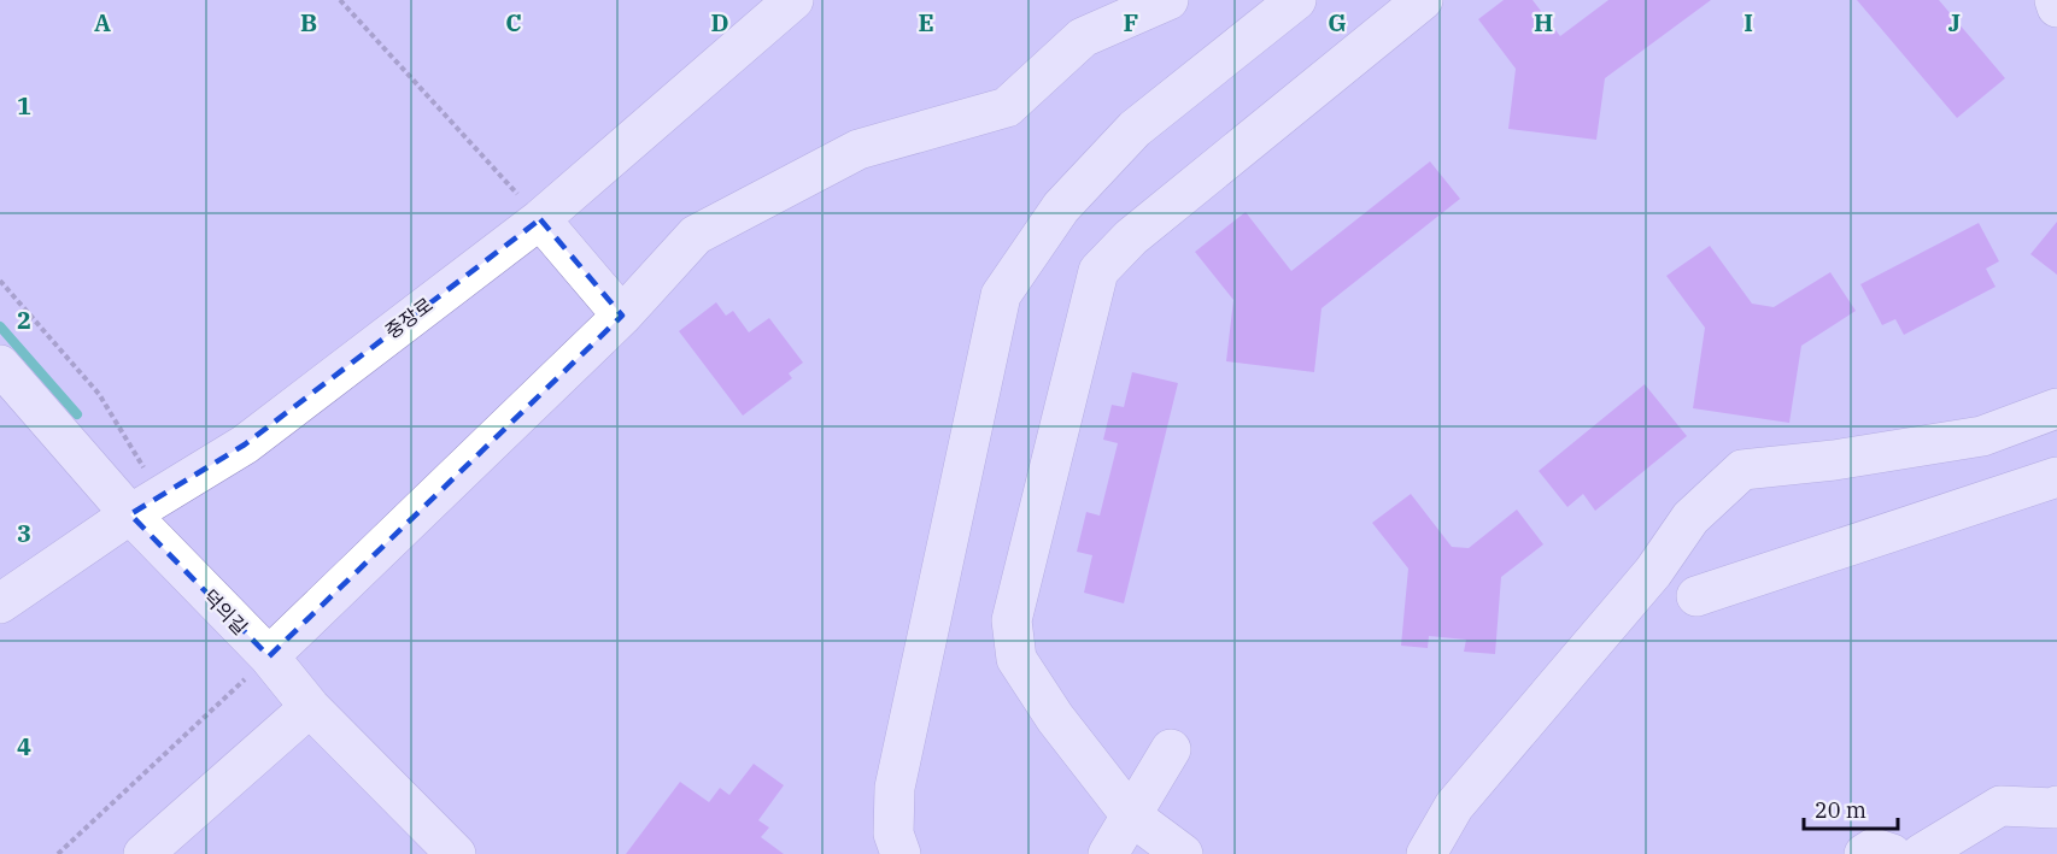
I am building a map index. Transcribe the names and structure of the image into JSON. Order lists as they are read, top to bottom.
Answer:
{
  "streets": {
    "street": ["중장로", "덕의길"]
  },
  "crossings": [
    ["중장로", "덕의길"]
  ],
  "scale_bar": "20 m",
  "grid": {
    "columns": [
      "A",
      "B",
      "C",
      "D",
      "E",
      "F",
      "G",
      "H",
      "I",
      "J"
    ],
    "rows": [
      "1",
      "2",
      "3",
      "4"
    ]
  }
}
